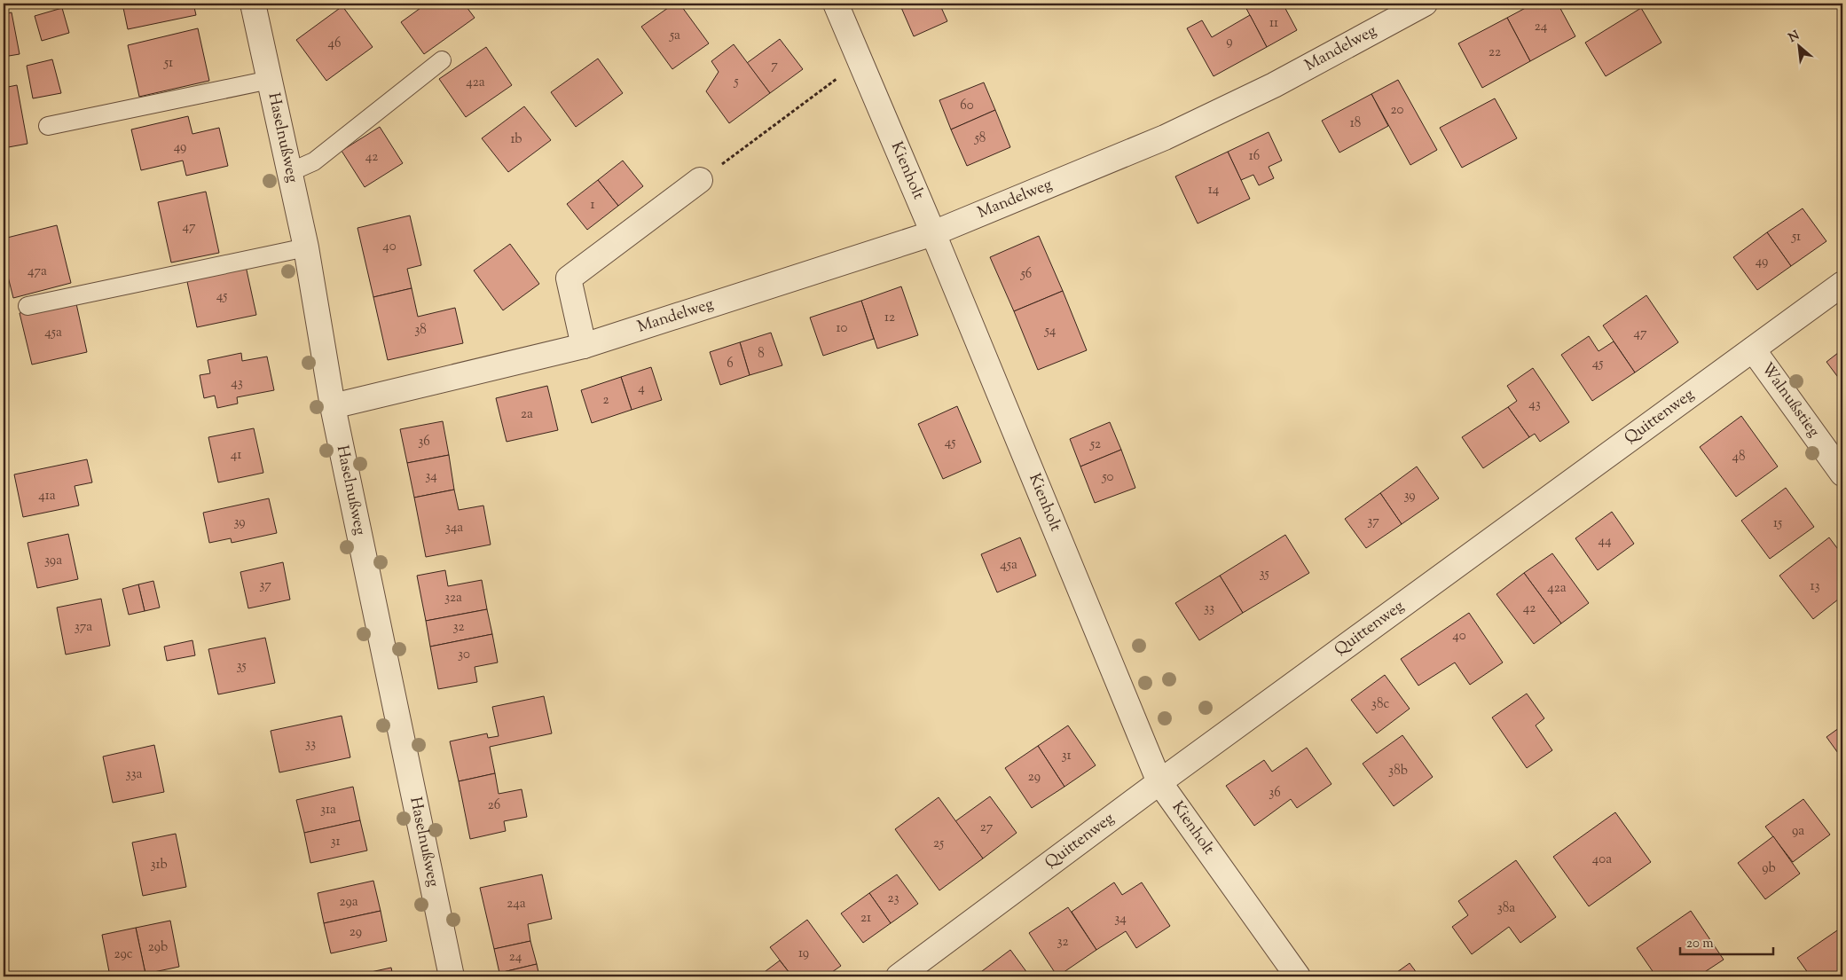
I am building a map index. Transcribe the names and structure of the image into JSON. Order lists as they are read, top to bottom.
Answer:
{
  "streets": {
    "street": [
      "Mandelweg",
      "Haselnußweg",
      "Kienholt",
      "Walnußstieg",
      "Quittenweg"
    ]
  },
  "crossings": [
    ["Mandelweg", "Haselnußweg"],
    ["Mandelweg", "Kienholt"],
    ["Kienholt", "Quittenweg"],
    ["Walnußstieg", "Quittenweg"]
  ],
  "house_numbers": [
    "11",
    "24",
    "5a",
    "9",
    "46",
    "22",
    "51",
    "7",
    "5",
    "42a",
    "60",
    "20",
    "18",
    "58",
    "1b",
    "49",
    "16",
    "42",
    "14",
    "1",
    "47",
    "51",
    "40",
    "49",
    "47a",
    "56",
    "45",
    "12",
    "10",
    "38",
    "54",
    "45a",
    "47",
    "8",
    "6",
    "45",
    "43",
    "4",
    "2",
    "43",
    "2a",
    "36",
    "45",
    "52",
    "41",
    "48",
    "34",
    "50",
    "41a",
    "39",
    "37",
    "39",
    "15",
    "34a",
    "44",
    "39a",
    "45a",
    "35",
    "37",
    "13",
    "42a",
    "32a",
    "33",
    "42",
    "37a",
    "32",
    "40",
    "30",
    "35",
    "38c",
    "33",
    "31",
    "38b",
    "33a",
    "29",
    "36",
    "26",
    "31a",
    "27",
    "9a",
    "31",
    "25",
    "40a",
    "31b",
    "9b",
    "23",
    "29a",
    "24a",
    "38a",
    "21",
    "34",
    "29",
    "32",
    "29b",
    "19",
    "29c",
    "24"
  ],
  "scale_bar": "20 m",
  "north": "top left"
}
